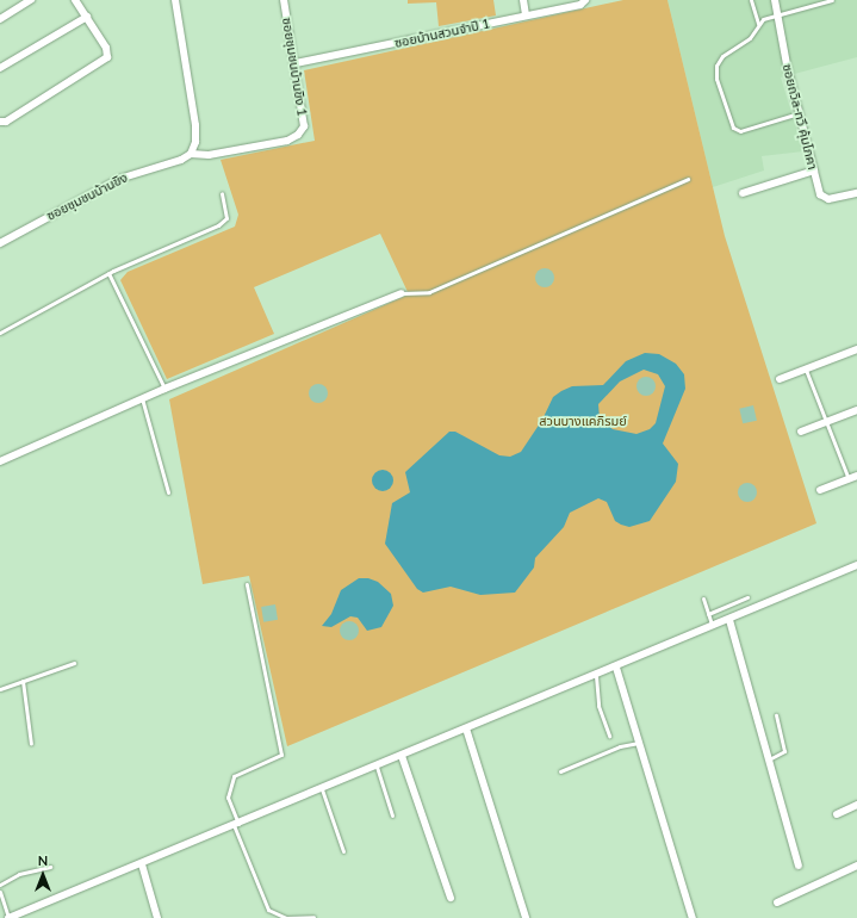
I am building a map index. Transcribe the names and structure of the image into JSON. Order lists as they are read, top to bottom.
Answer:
{
  "streets": {
    "street": [
      "ซอยบ้านสวนจำปี 1",
      "ซอยชุมชนบ้านขิง 1",
      "ซอยถวิล-ทวี คุ้มโภคา",
      "ซอยชุมชนบ้านขิง"
    ]
  },
  "crossings": [
    ["ซอยบ้านสวนจำปี 1", "ซอยชุมชนบ้านขิง 1"],
    ["ซอยชุมชนบ้านขิง 1", "ซอยชุมชนบ้านขิง"]
  ],
  "parks": ["สวนบางแคภิรมย์"],
  "north": "top"
}
